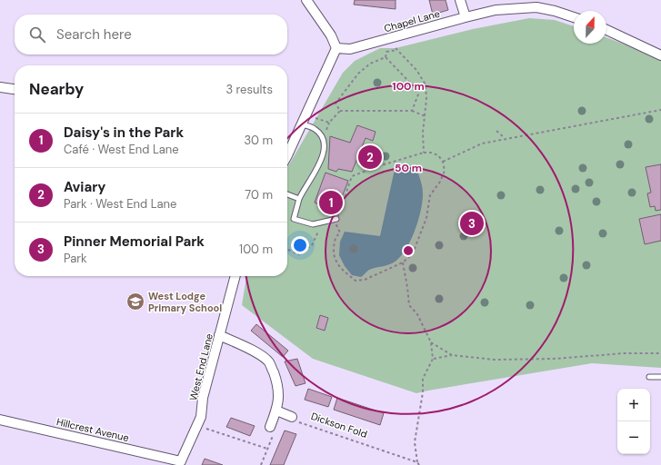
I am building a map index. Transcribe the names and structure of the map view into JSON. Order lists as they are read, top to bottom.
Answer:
{
  "streets": {
    "street": ["Chapel Lane", "West End Lane", "Hillcrest Avenue"],
    "path": ["Dickson Fold"]
  },
  "crossings": [
    ["West End Lane", "Hillcrest Avenue"]
  ],
  "places": {
    "school or university": ["West Lodge Primary School"]
  },
  "north": "top",
  "page": {
    "search": "Search here",
    "heading": ["Nearby", "3 results"],
    "list": [
      {
        "mark": "1",
        "name": "Daisy's in the Park",
        "note": "Café · West End Lane",
        "value": "30 m"
      },
      {
        "mark": "2",
        "name": "Aviary",
        "note": "Park · West End Lane",
        "value": "70 m"
      },
      {
        "mark": "3",
        "name": "Pinner Memorial Park",
        "note": "Park",
        "value": "100 m"
      }
    ],
    "pins": ["2", "1", "3"],
    "map_buttons": ["+", "−"]
  },
  "rings": ["100 m", "50 m"]
}
